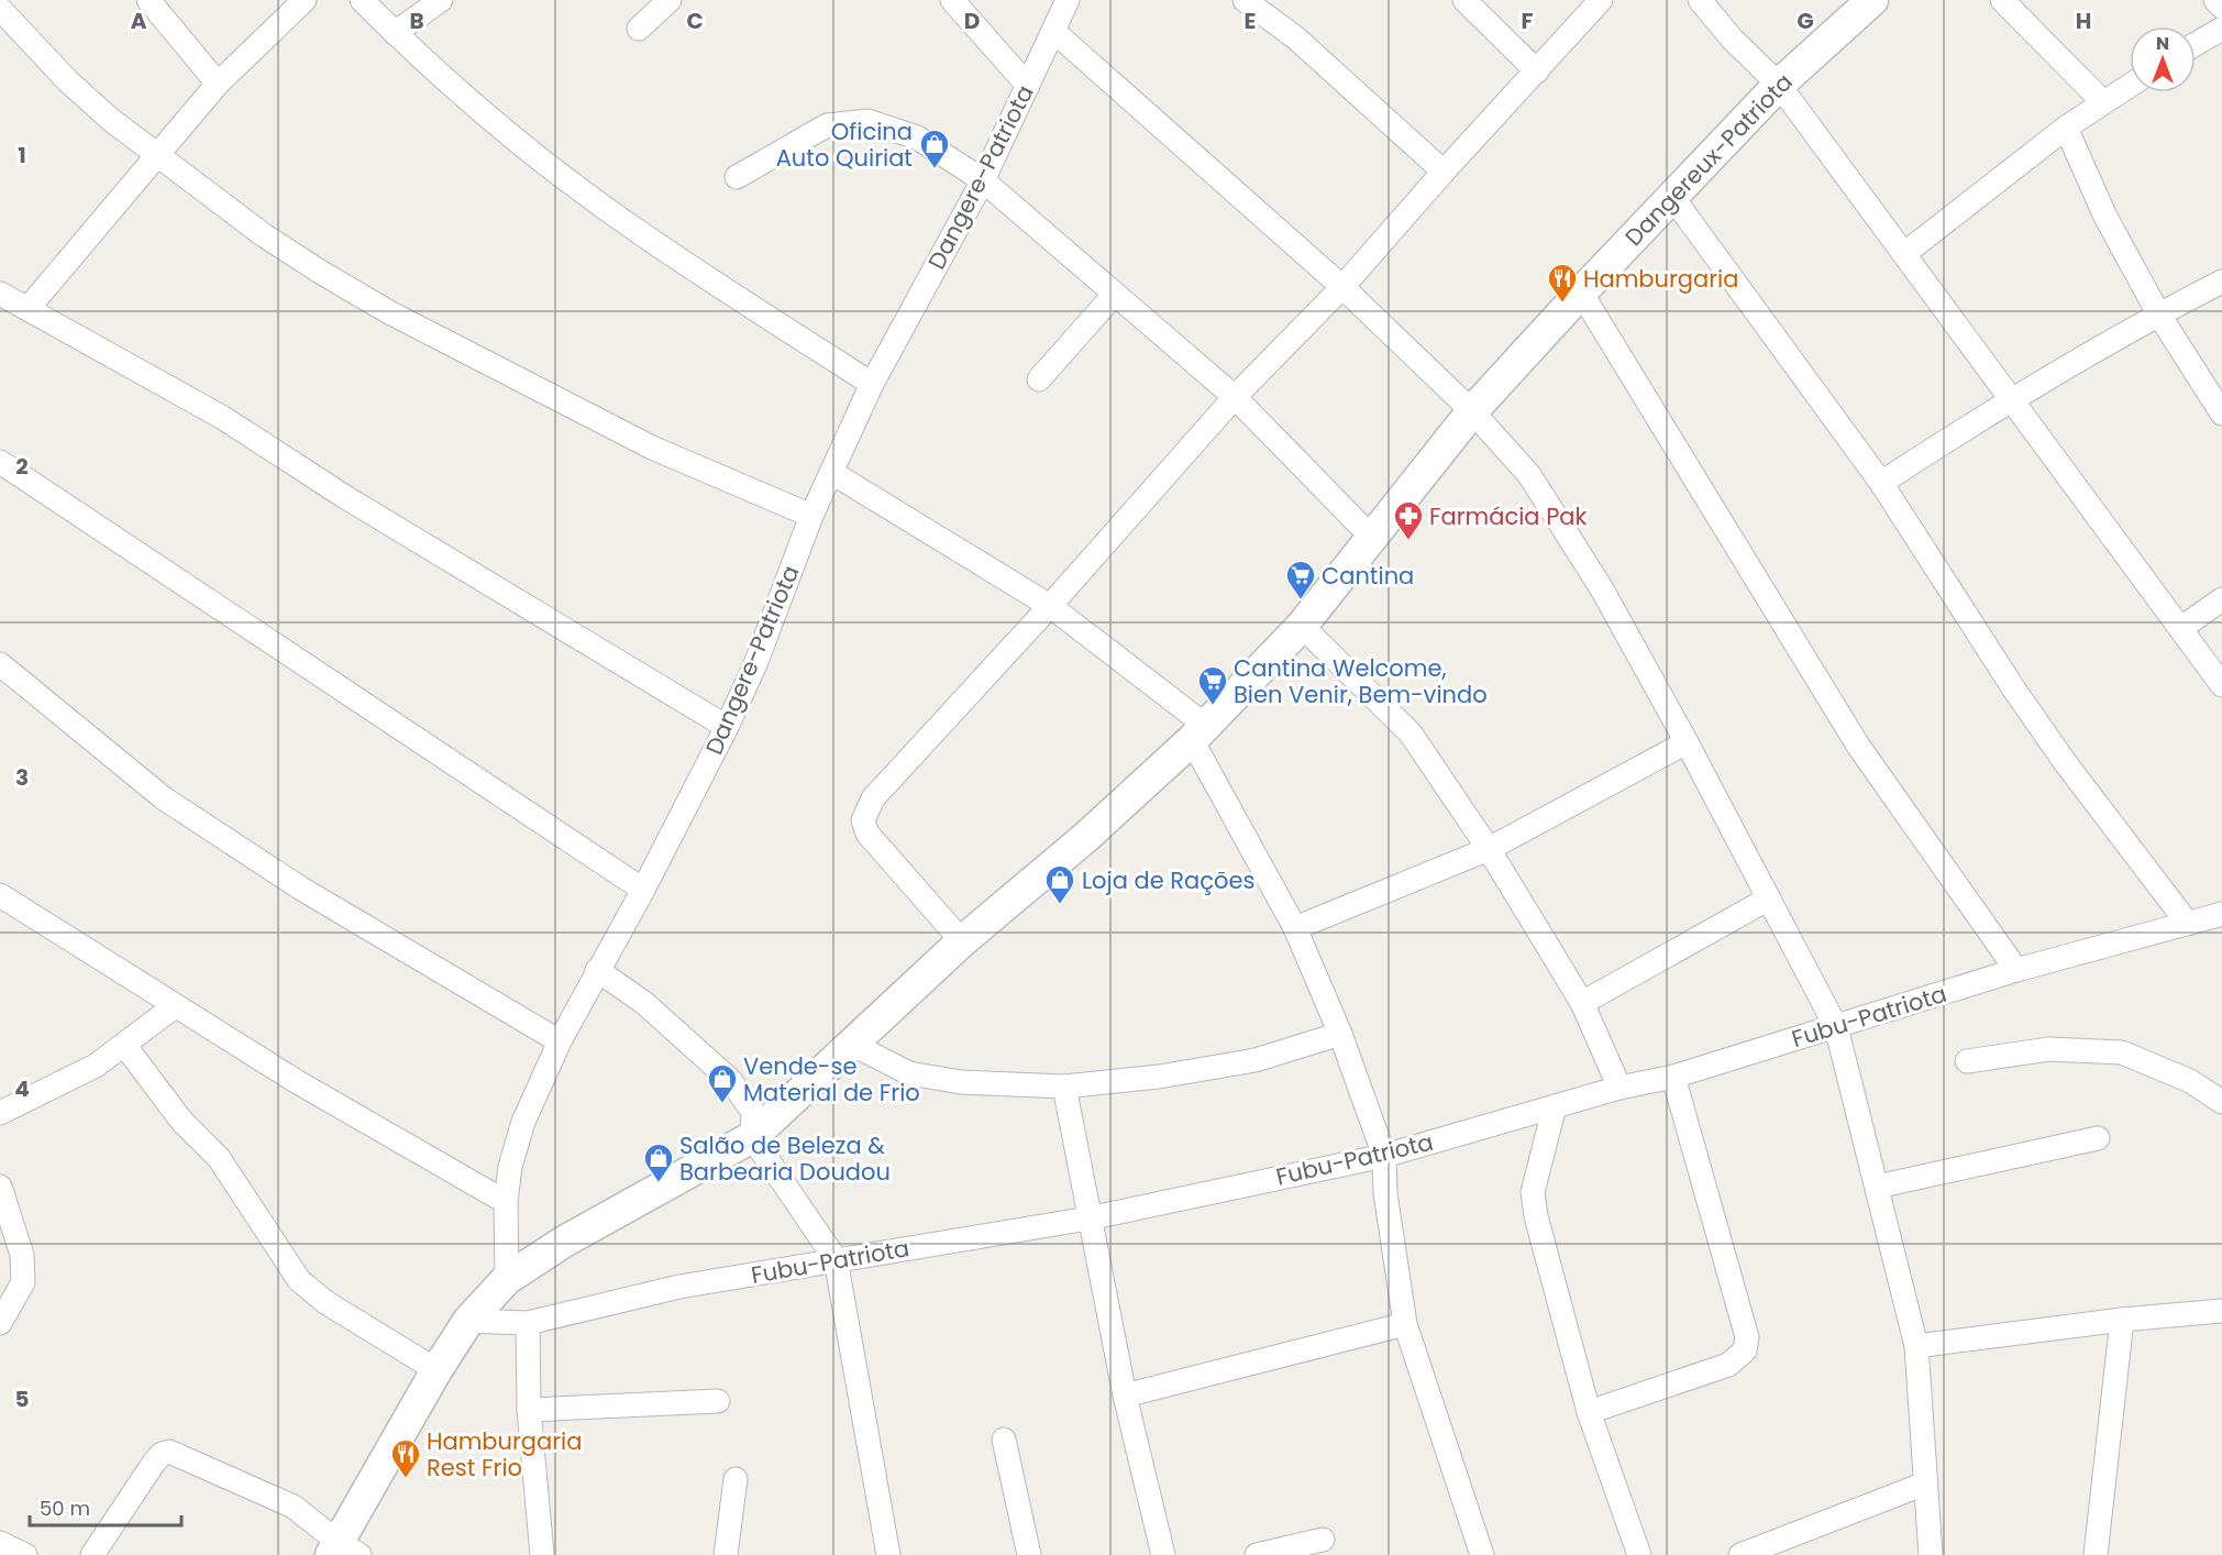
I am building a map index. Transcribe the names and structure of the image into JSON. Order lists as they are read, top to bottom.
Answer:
{
  "streets": {
    "street": ["Dangereux-Patriota", "Dangere-Patriota", "Fubu-Patriota"]
  },
  "crossings": [
    ["Dangereux-Patriota", "Dangere-Patriota"]
  ],
  "places": {
    "shop": [
      "Oficina Auto Quiriat",
      "Loja de Rações",
      "Vende-se Material de Frio",
      "Salão de Beleza & Barbearia Doudou"
    ],
    "restaurant": ["Hamburgaria", "Hamburgaria Rest Frio"],
    "pharmacy": ["Farmácia Pak"],
    "supermarket": ["Cantina", "Cantina Welcome, Bien Venir, Bem-vindo"]
  },
  "scale_bar": "50 m",
  "north": "top",
  "grid": {
    "columns": [
      "A",
      "B",
      "C",
      "D",
      "E",
      "F",
      "G",
      "H"
    ],
    "rows": [
      "1",
      "2",
      "3",
      "4",
      "5"
    ]
  }
}
